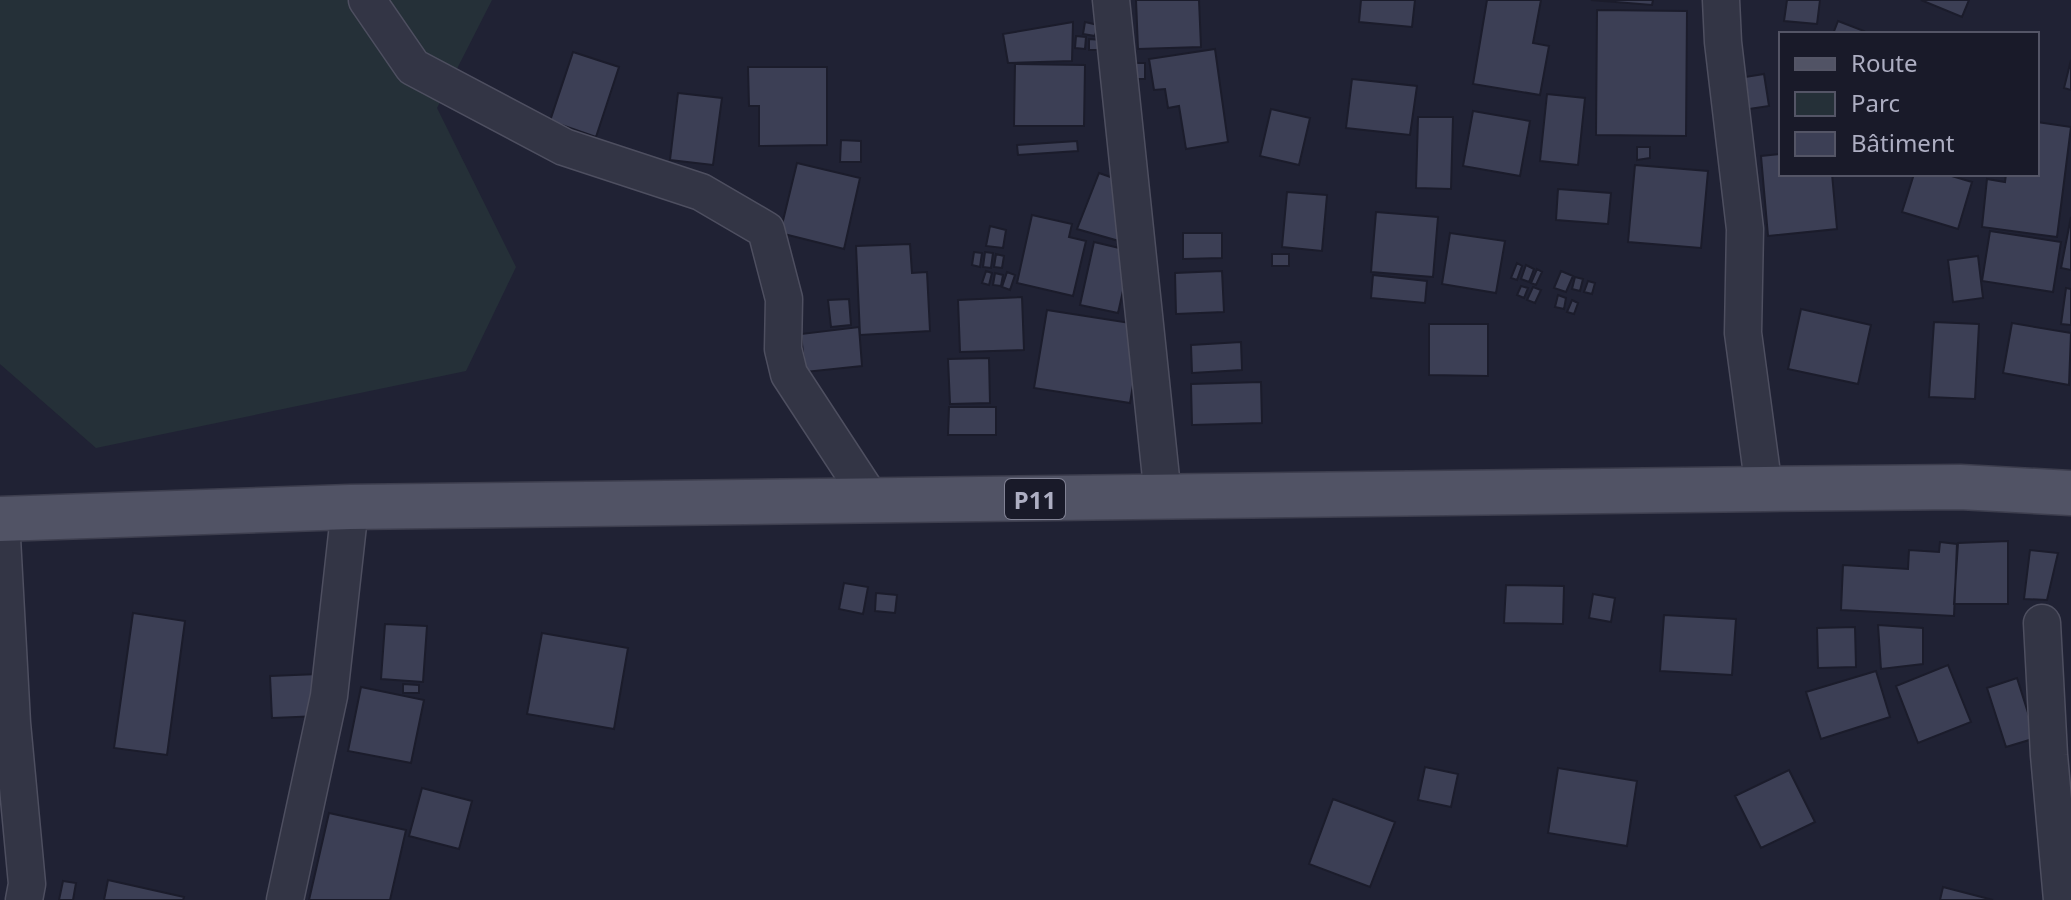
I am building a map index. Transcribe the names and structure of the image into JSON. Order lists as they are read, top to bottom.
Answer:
{
  "streets": {
    "main road": ["P11"]
  },
  "legend": ["Route", "Parc", "Bâtiment"]
}
